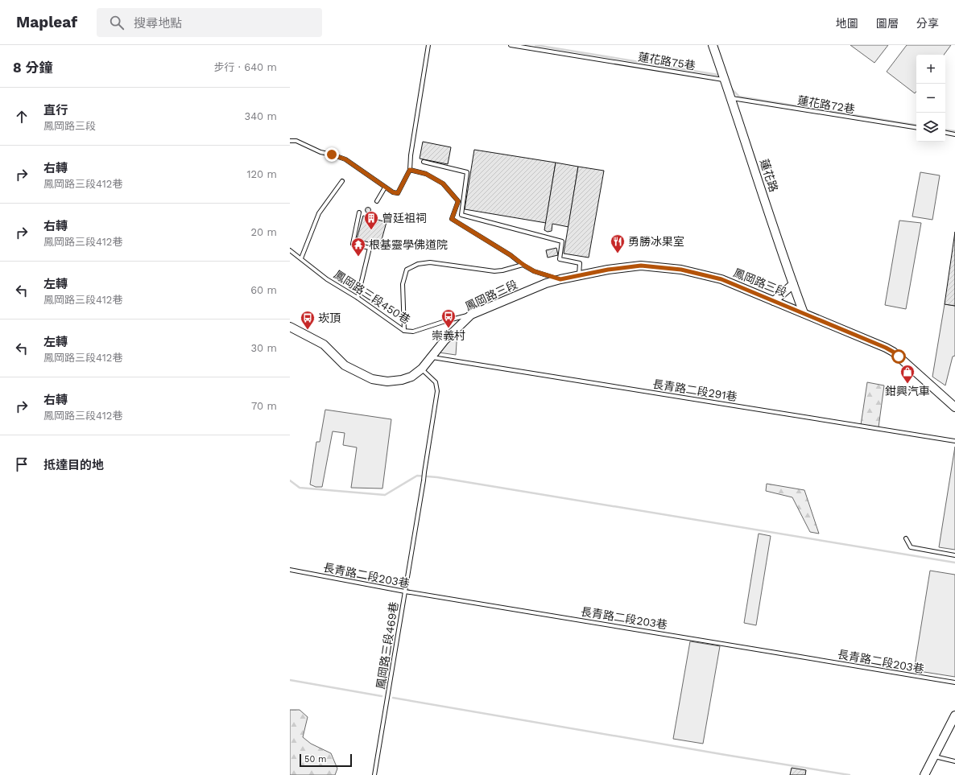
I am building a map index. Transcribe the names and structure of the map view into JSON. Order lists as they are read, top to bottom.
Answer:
{
  "streets": {
    "street": ["蓮花路", "鳳岡路三段"],
    "lane": [
      "蓮花路75巷",
      "蓮花路72巷",
      "鳳岡路三段450巷",
      "長青路二段291巷",
      "長青路二段203巷",
      "鳳岡路三段469巷"
    ]
  },
  "crossings": [
    ["蓮花路75巷", "蓮花路"],
    ["蓮花路72巷", "蓮花路"],
    ["蓮花路", "鳳岡路三段"],
    ["鳳岡路三段", "鳳岡路三段450巷"],
    ["鳳岡路三段", "長青路二段291巷"],
    ["鳳岡路三段", "鳳岡路三段469巷"],
    ["長青路二段203巷", "鳳岡路三段469巷"]
  ],
  "places": {
    "building": ["曾廷祖祠"],
    "restaurant": ["勇勝冰果室"],
    "temple": ["根基靈學佛道院"],
    "bus stop": ["崇義村", "崁頂"],
    "shop": ["鉗興汽車"]
  },
  "scale_bar": "50 m",
  "page": {
    "header": "Mapleaf",
    "search": "搜尋地點",
    "nav": ["地圖", "圖層", "分享"],
    "heading": ["8 分鐘", "步行 · 640 m"],
    "map_buttons": ["+", "−"],
    "list": [
      ["直行", "鳳岡路三段", "340 m"],
      ["右轉", "鳳岡路三段412巷", "120 m"],
      ["右轉", "鳳岡路三段412巷", "20 m"],
      ["左轉", "鳳岡路三段412巷", "60 m"],
      ["左轉", "鳳岡路三段412巷", "30 m"],
      ["右轉", "鳳岡路三段412巷", "70 m"],
      "抵達目的地"
    ],
    "scale": "50 m"
  }
}
